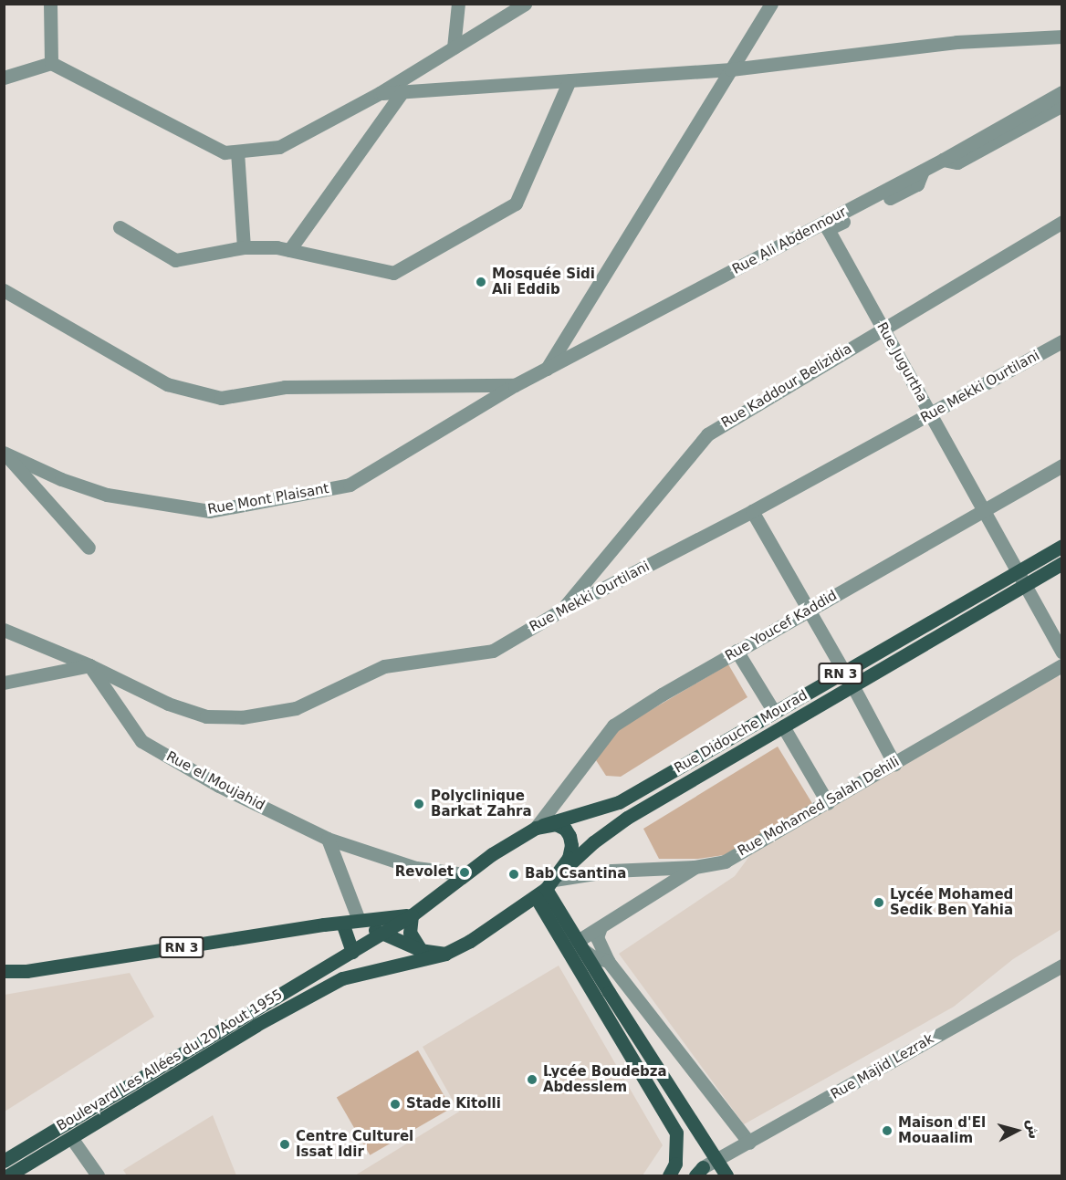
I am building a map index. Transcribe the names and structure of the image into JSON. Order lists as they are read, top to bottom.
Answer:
{
  "streets": {
    "main road": ["RN 3", "Rue Didouche Mourad", "Boulevard Les Allées du 20 Aout 1955"],
    "street": [
      "Rue Ali Abdennour",
      "Rue Jugurtha",
      "Rue Kaddour Belizidia",
      "Rue Mekki Ourtilani",
      "Rue Mont Plaisant",
      "Rue Youcef Kaddid",
      "Rue el Moujahid",
      "Rue Mohamed Salah Dehili",
      "Rue Majid Lezrak"
    ]
  },
  "crossings": [
    ["Rue Ali Abdennour", "Rue Jugurtha"],
    ["Rue Ali Abdennour", "Rue Mont Plaisant"],
    ["Rue Jugurtha", "Rue Kaddour Belizidia"],
    ["Rue Jugurtha", "Rue Mekki Ourtilani"],
    ["Rue Jugurtha", "Rue Youcef Kaddid"],
    ["Rue Jugurtha", "Rue Didouche Mourad"],
    ["Rue Kaddour Belizidia", "Rue Mekki Ourtilani"],
    ["Rue Mekki Ourtilani", "Rue el Moujahid"],
    ["Rue Youcef Kaddid", "Rue Didouche Mourad"],
    ["RN 3", "Boulevard Les Allées du 20 Aout 1955"],
    ["Rue Didouche Mourad", "Rue el Moujahid"],
    ["Rue Didouche Mourad", "Rue Mohamed Salah Dehili"],
    ["Rue Didouche Mourad", "Boulevard Les Allées du 20 Aout 1955"],
    ["Rue el Moujahid", "Boulevard Les Allées du 20 Aout 1955"]
  ],
  "places": [
    "Mosquée Sidi Ali Eddib",
    "Polyclinique Barkat Zahra",
    "Revolet",
    "Bab Csantina",
    "Lycée Mohamed Sedik Ben Yahia",
    "Lycée Boudebza Abdesslem",
    "Stade Kitolli",
    "Maison d'El Mouaalim",
    "Centre Culturel Issat Idir"
  ],
  "north": "right"
}
